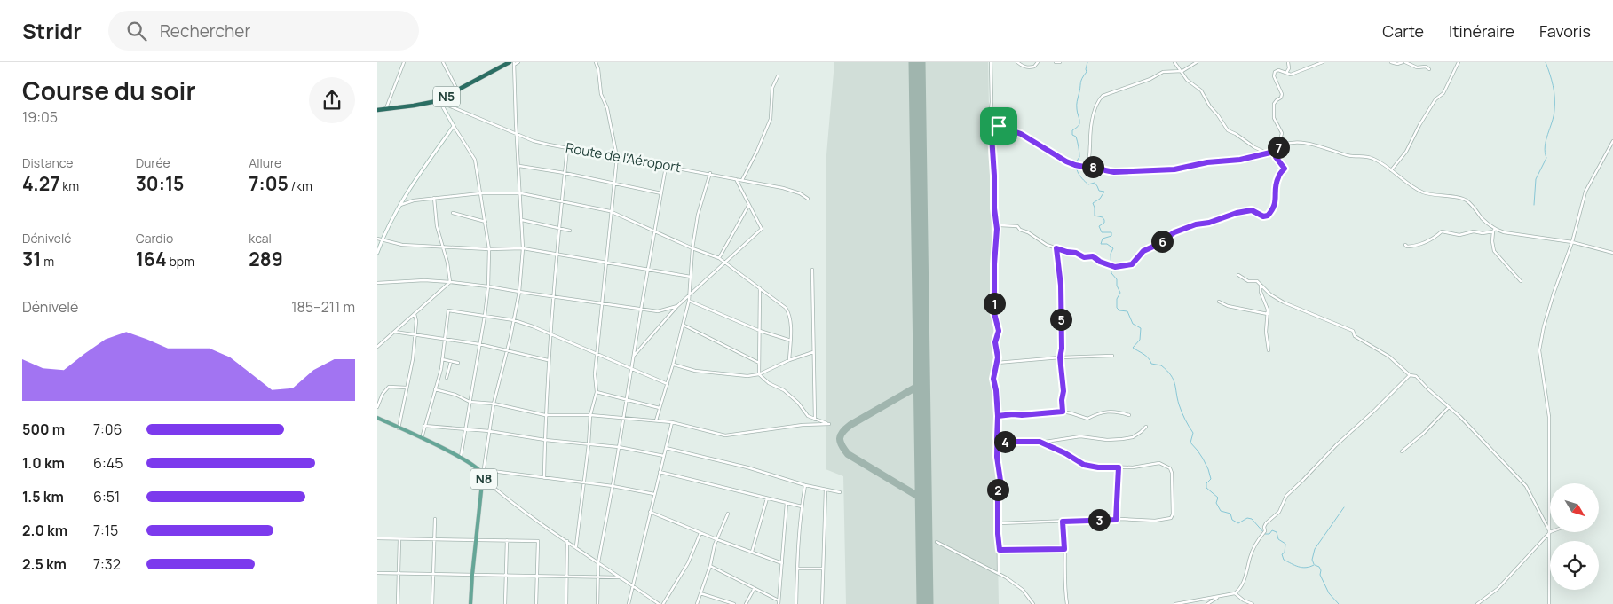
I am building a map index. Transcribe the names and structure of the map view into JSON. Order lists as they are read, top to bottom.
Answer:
{
  "streets": {
    "highway": ["N5"],
    "main road": ["N8"],
    "street": ["Route de l'Aéroport"]
  },
  "crossings": [
    ["N5", "Route de l'Aéroport"]
  ],
  "north": "bottom right",
  "page": {
    "header": "Stridr",
    "search": "Rechercher",
    "nav": ["Carte", "Itinéraire", "Favoris"],
    "heading": ["Course du soir", "19:05"],
    "pins": [
      "7",
      "8",
      "6",
      "1",
      "5",
      "4",
      "2",
      "3"
    ],
    "stats": [
      ["Distance", "4.27 km"],
      ["Durée", "30:15"],
      ["Allure", "7:05 /km"],
      ["Dénivelé", "31 m"],
      ["Cardio", "164 bpm"],
      ["kcal", "289"]
    ],
    "chart": ["Dénivelé", "185–211 m"],
    "list": [
      {
        "name": "500 m",
        "note": "7:06"
      },
      {
        "name": "1.0 km",
        "note": "6:45"
      },
      {
        "name": "1.5 km",
        "note": "6:51"
      },
      {
        "name": "2.0 km",
        "note": "7:15"
      },
      {
        "name": "2.5 km",
        "note": "7:32"
      }
    ]
  }
}
